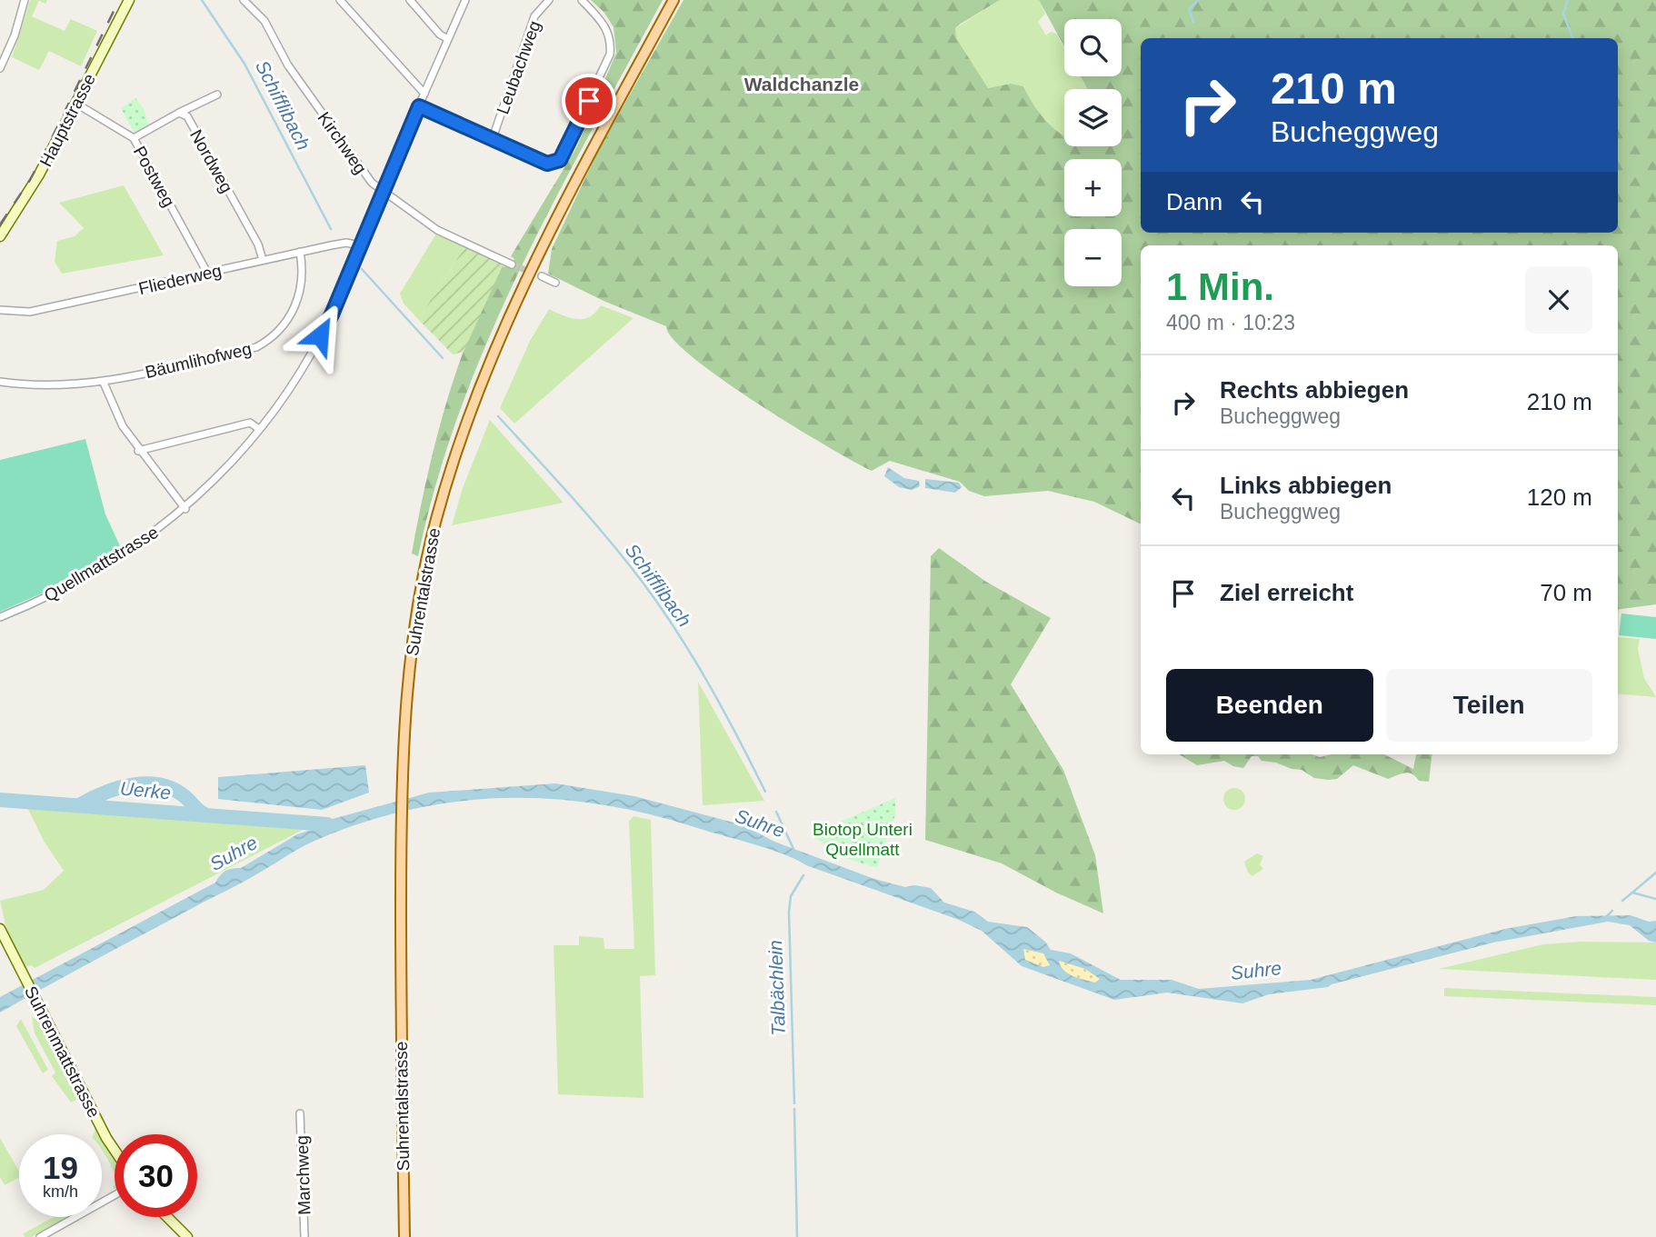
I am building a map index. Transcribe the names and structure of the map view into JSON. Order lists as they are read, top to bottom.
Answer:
{
  "streets": {
    "main road": ["Suhrentalstrasse"],
    "street": [
      "Leubachweg",
      "Hauptstrasse",
      "Kirchweg",
      "Nordweg",
      "Postweg",
      "Fliederweg",
      "Bäumlihofweg",
      "Quellmattstrasse",
      "Suhrenmattstrasse",
      "Marchweg"
    ]
  },
  "crossings": [
    ["Hauptstrasse", "Postweg"],
    ["Kirchweg", "Quellmattstrasse"],
    ["Nordweg", "Postweg"],
    ["Nordweg", "Fliederweg"],
    ["Postweg", "Fliederweg"],
    ["Fliederweg", "Bäumlihofweg"],
    ["Fliederweg", "Quellmattstrasse"]
  ],
  "districts": ["Waldchanzle"],
  "water": [
    "Schifflibach",
    "Uerke",
    "Suhre",
    "Talbächlein"
  ],
  "parks": ["Biotop Unteri Quellmatt"],
  "page": {
    "map_buttons": ["+", "−"],
    "turn": ["210 m", "Bucheggweg"],
    "then": "Dann",
    "heading": ["1 Min.", "400 m · 10:23"],
    "list": [
      {
        "name": "Rechts abbiegen",
        "note": "Bucheggweg",
        "value": "210 m"
      },
      {
        "name": "Links abbiegen",
        "note": "Bucheggweg",
        "value": "120 m"
      },
      {
        "name": "Ziel erreicht",
        "value": "70 m"
      }
    ],
    "buttons": ["Beenden", "Teilen"],
    "speed": "19 km/h",
    "limit": "30"
  }
}
